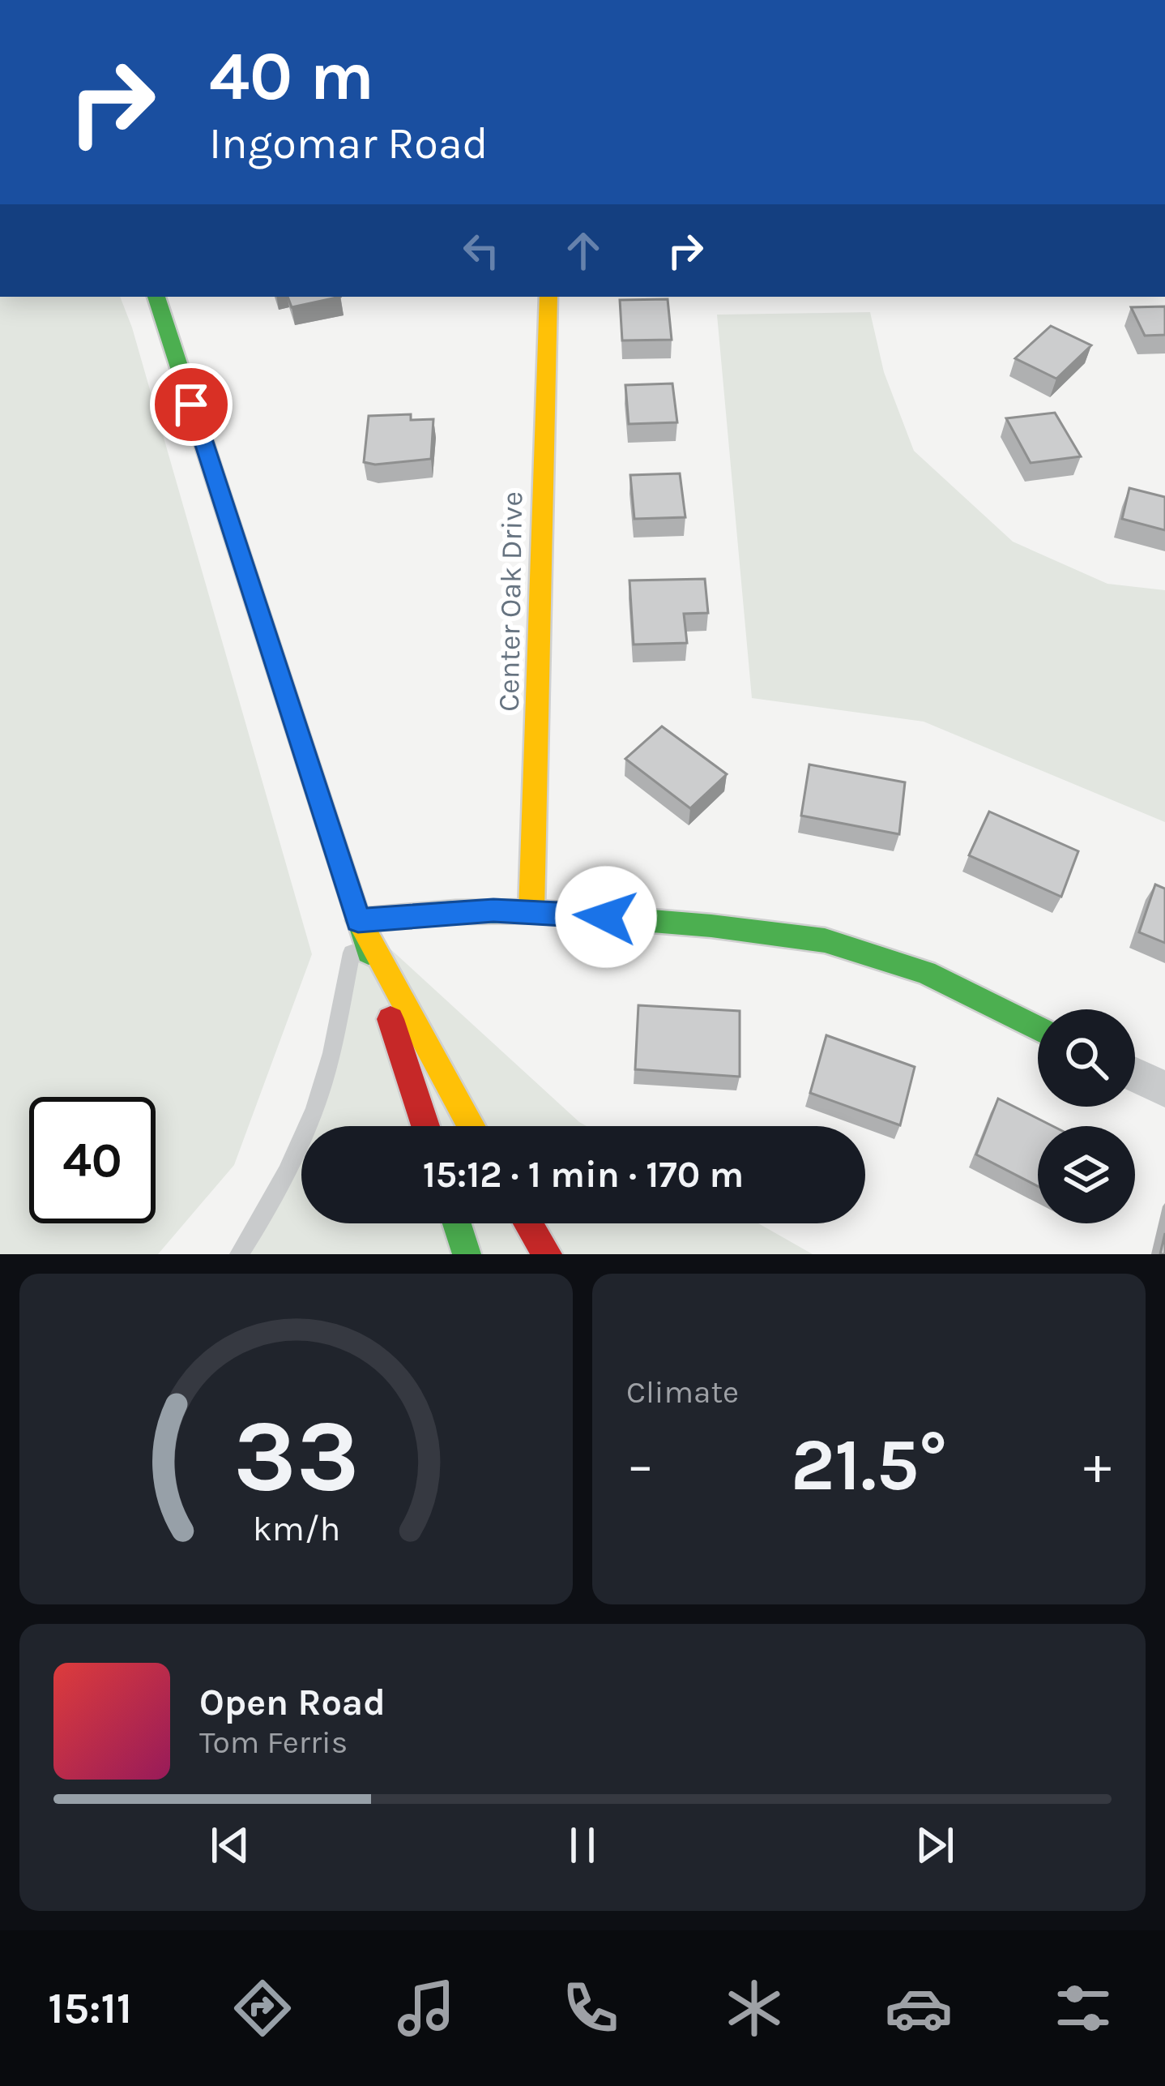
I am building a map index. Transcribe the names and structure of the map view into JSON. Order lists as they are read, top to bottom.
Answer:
{
  "streets": {
    "main road": ["Center Oak Drive"]
  },
  "page": {
    "turn": ["40 m", "Ingomar Road"],
    "limit": "40",
    "trip": "15:12 · 1 min · 170 m",
    "tile": "Climate",
    "heat": ["−", "21.5°", "+"],
    "song": ["Open Road", "Tom Ferris"],
    "tabs": "15:11",
    "gauge": ["33", "km/h"]
  }
}
